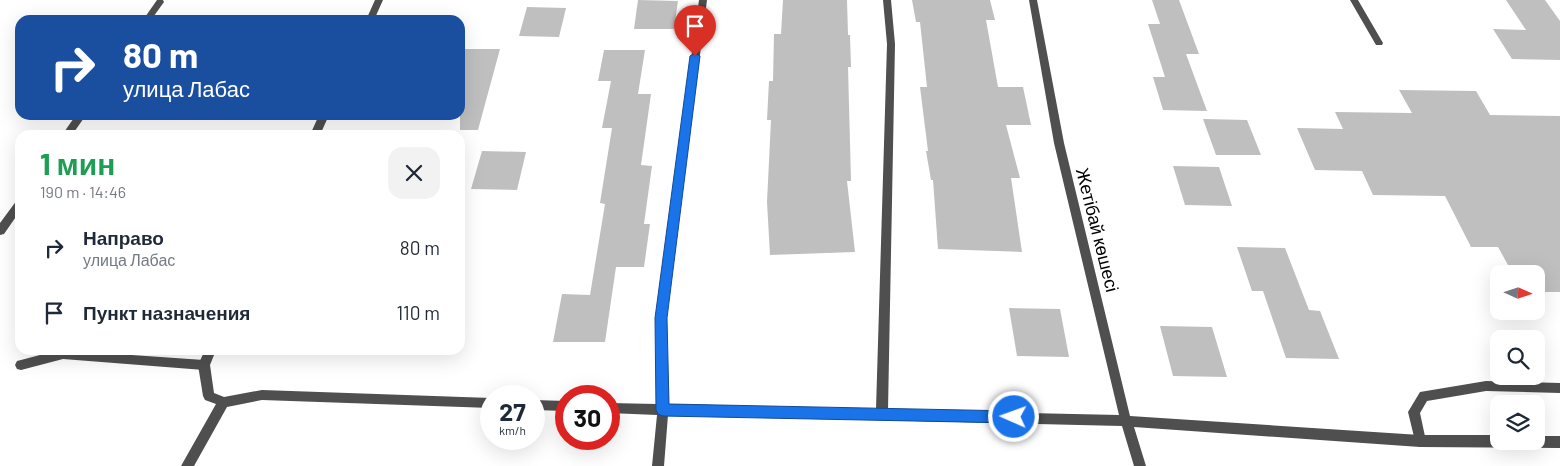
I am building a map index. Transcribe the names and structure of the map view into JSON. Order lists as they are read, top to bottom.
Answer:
{
  "streets": {
    "street": ["Жетібай көшесі"]
  },
  "north": "right",
  "page": {
    "turn": ["80 m", "улица Лабас"],
    "heading": ["1 мин", "190 m · 14:46"],
    "list": [
      {
        "name": "Направо",
        "note": "улица Лабас",
        "value": "80 m"
      },
      {
        "name": "Пункт назначения",
        "value": "110 m"
      }
    ],
    "speed": "27 km/h",
    "limit": "30"
  }
}
